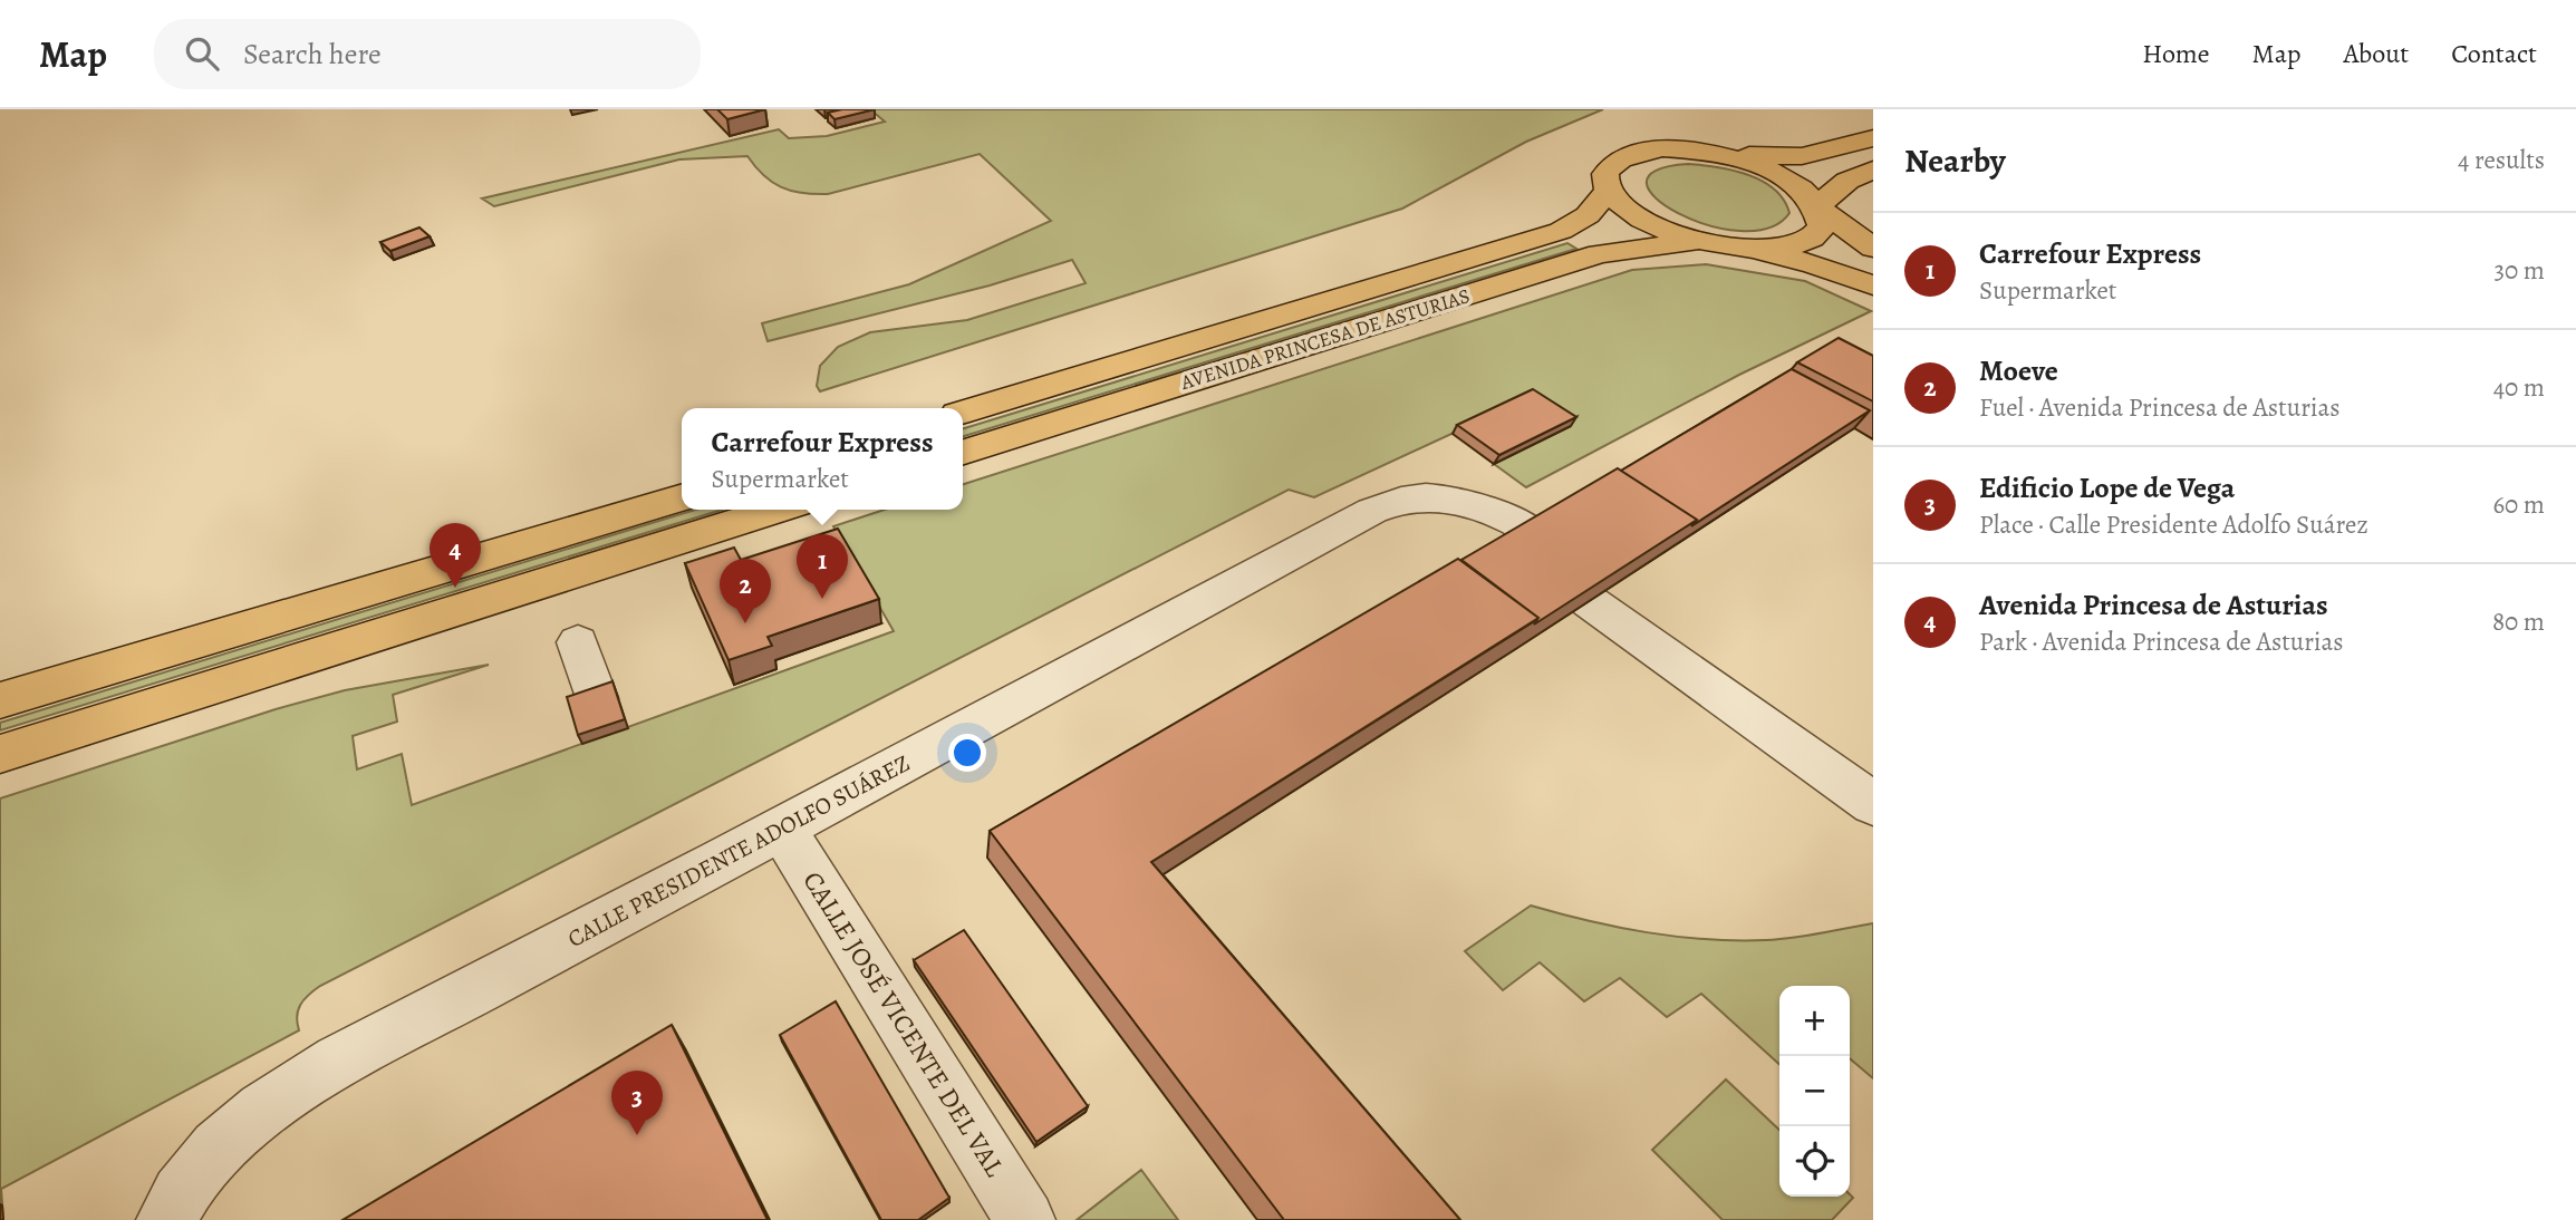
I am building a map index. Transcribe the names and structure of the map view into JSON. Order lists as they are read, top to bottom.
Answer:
{
  "streets": {
    "main road": ["AVENIDA PRINCESA DE ASTURIAS"],
    "street": ["CALLE PRESIDENTE ADOLFO SUÁREZ", "CALLE JOSÉ VICENTE DEL VAL"]
  },
  "crossings": [
    ["CALLE PRESIDENTE ADOLFO SUÁREZ", "CALLE JOSÉ VICENTE DEL VAL"]
  ],
  "page": {
    "header": "Map",
    "search": "Search here",
    "nav": [
      "Home",
      "Map",
      "About",
      "Contact"
    ],
    "heading": ["Nearby", "4 results"],
    "list": [
      {
        "mark": "1",
        "name": "Carrefour Express",
        "note": "Supermarket",
        "value": "30 m"
      },
      {
        "mark": "2",
        "name": "Moeve",
        "note": "Fuel · Avenida Princesa de Asturias",
        "value": "40 m"
      },
      {
        "mark": "3",
        "name": "Edificio Lope de Vega",
        "note": "Place · Calle Presidente Adolfo Suárez",
        "value": "60 m"
      },
      {
        "mark": "4",
        "name": "Avenida Princesa de Asturias",
        "note": "Park · Avenida Princesa de Asturias",
        "value": "80 m"
      }
    ],
    "popup": ["Carrefour Express", "Supermarket"],
    "pins": [
      "4",
      "1",
      "2",
      "3"
    ],
    "map_buttons": ["+", "−"]
  }
}
